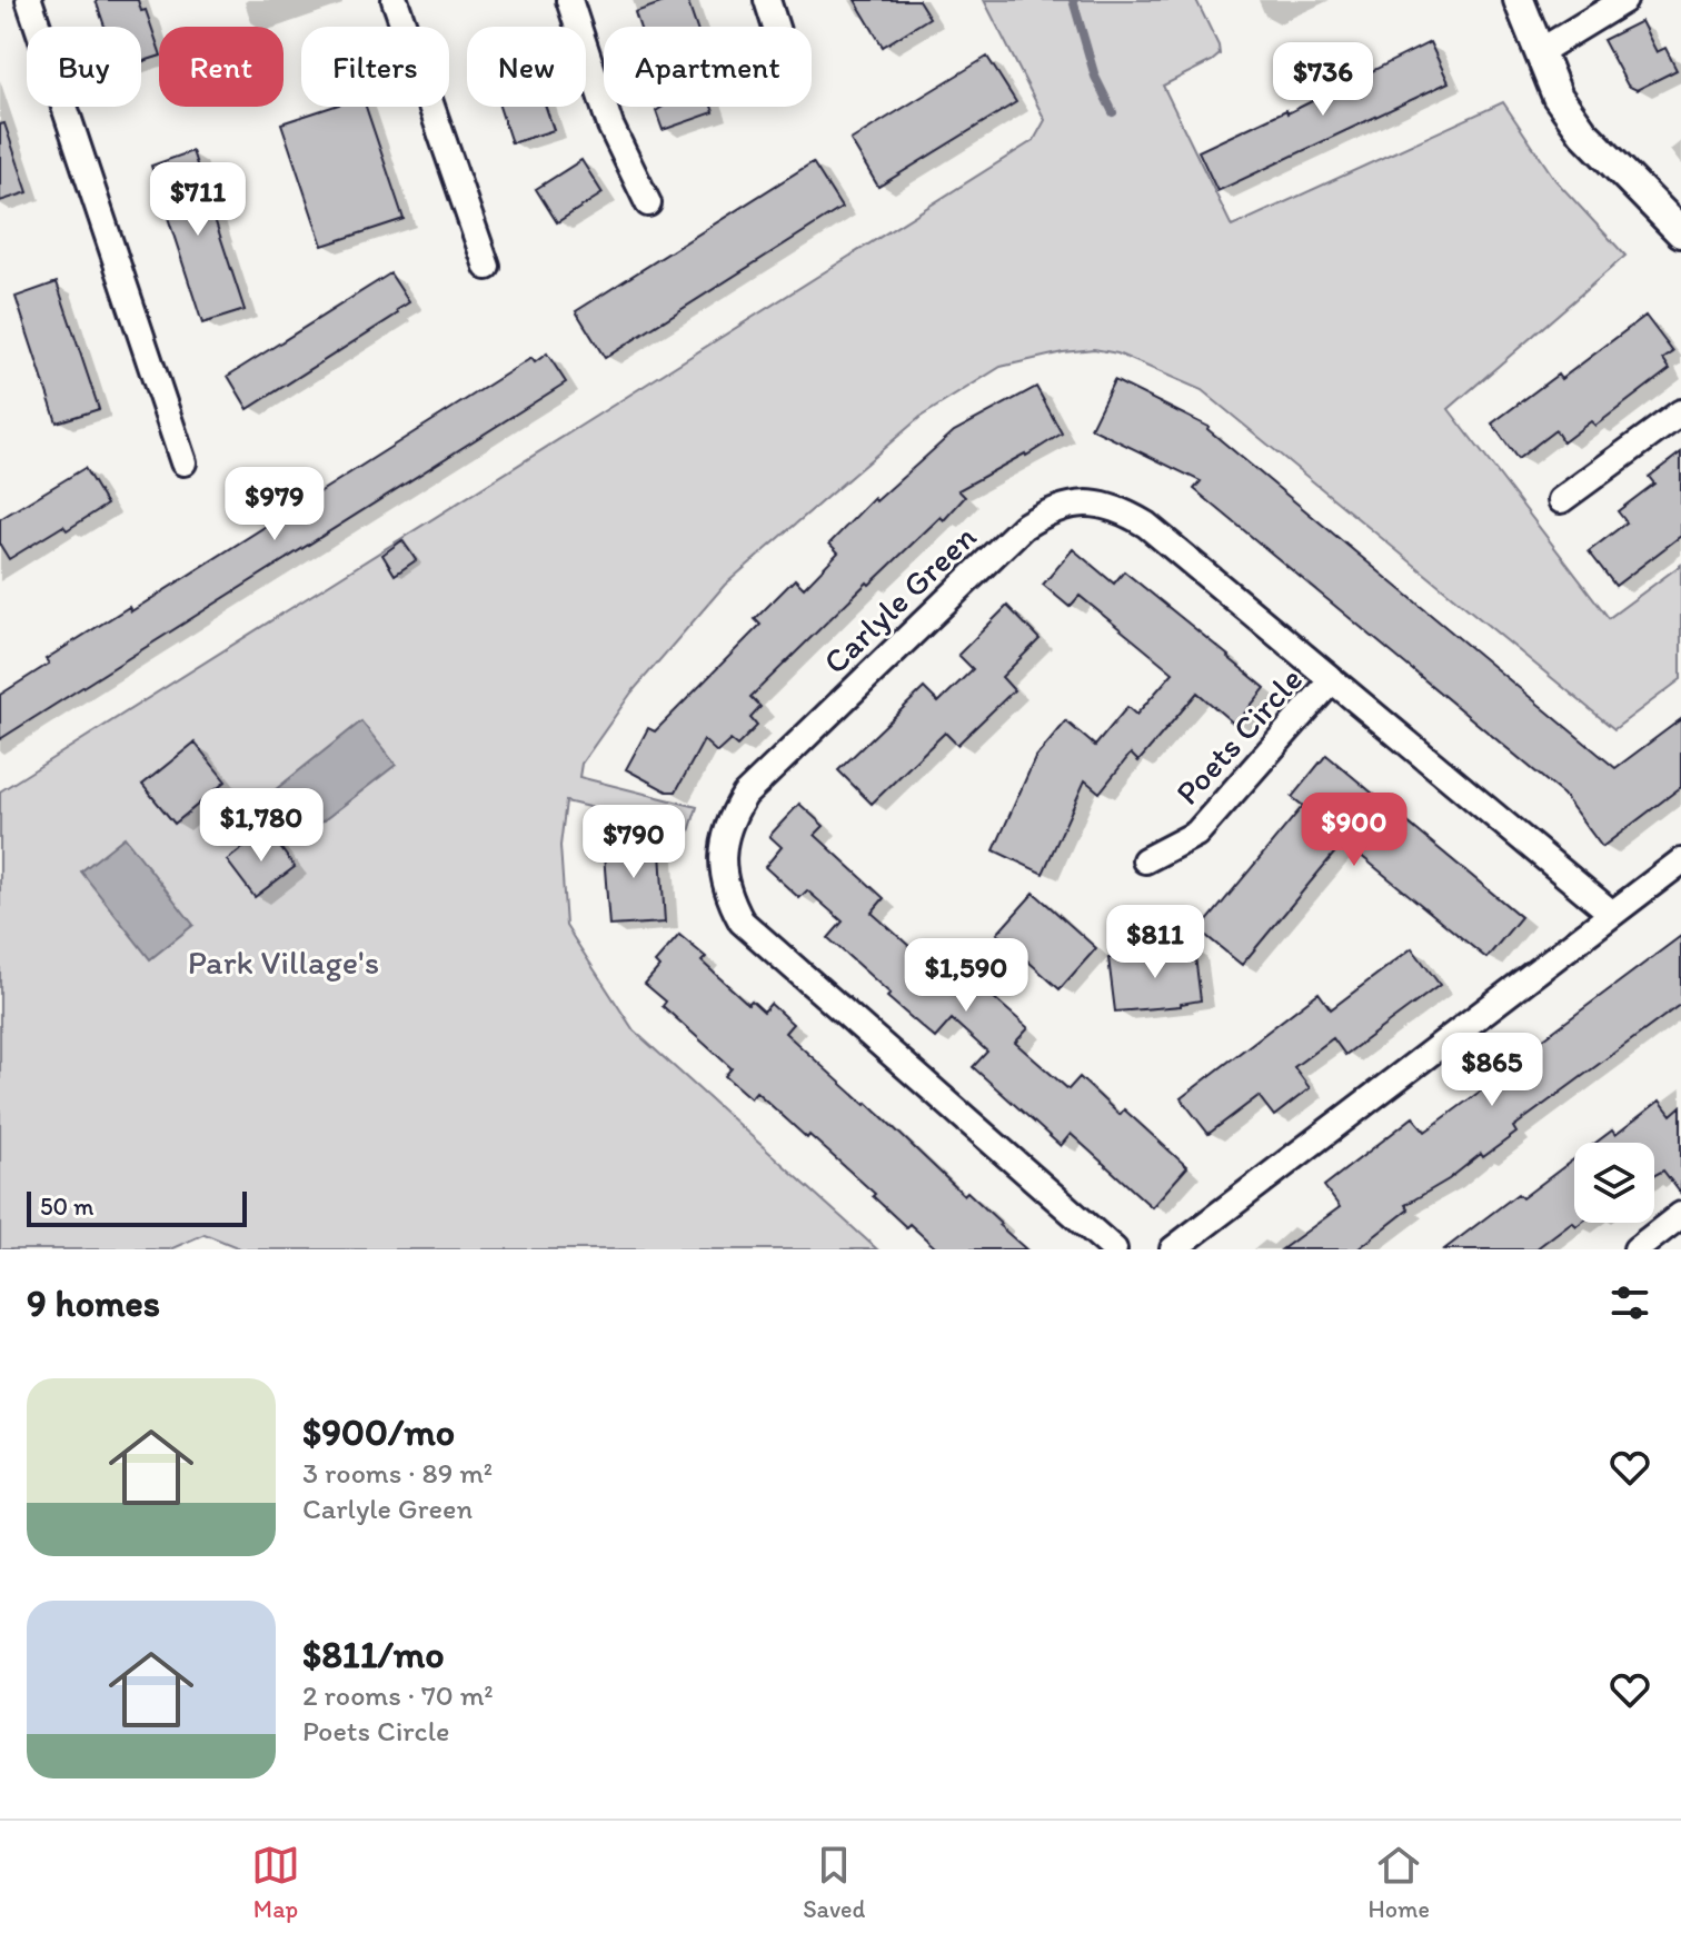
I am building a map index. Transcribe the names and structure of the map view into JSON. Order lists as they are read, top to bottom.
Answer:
{
  "streets": {
    "street": ["Carlyle Green", "Poets Circle"]
  },
  "crossings": [
    ["Carlyle Green", "Poets Circle"]
  ],
  "parks": ["Park Village's"],
  "scale_bar": "50 m",
  "page": {
    "chip": [
      "Buy",
      "Rent",
      "Filters",
      "New",
      "Apartment"
    ],
    "price": [
      "$736",
      "$711",
      "$979",
      "$1,780",
      "$900",
      "$790",
      "$811",
      "$1,590",
      "$865"
    ],
    "scale": "50 m",
    "heading": "9 homes",
    "list": [
      {
        "name": "$900/mo",
        "note": "3 rooms · 89 m² · Carlyle Green"
      },
      {
        "name": "$811/mo",
        "note": "2 rooms · 70 m² · Poets Circle"
      }
    ],
    "tabs": ["Map", "Saved", "Home"]
  }
}
